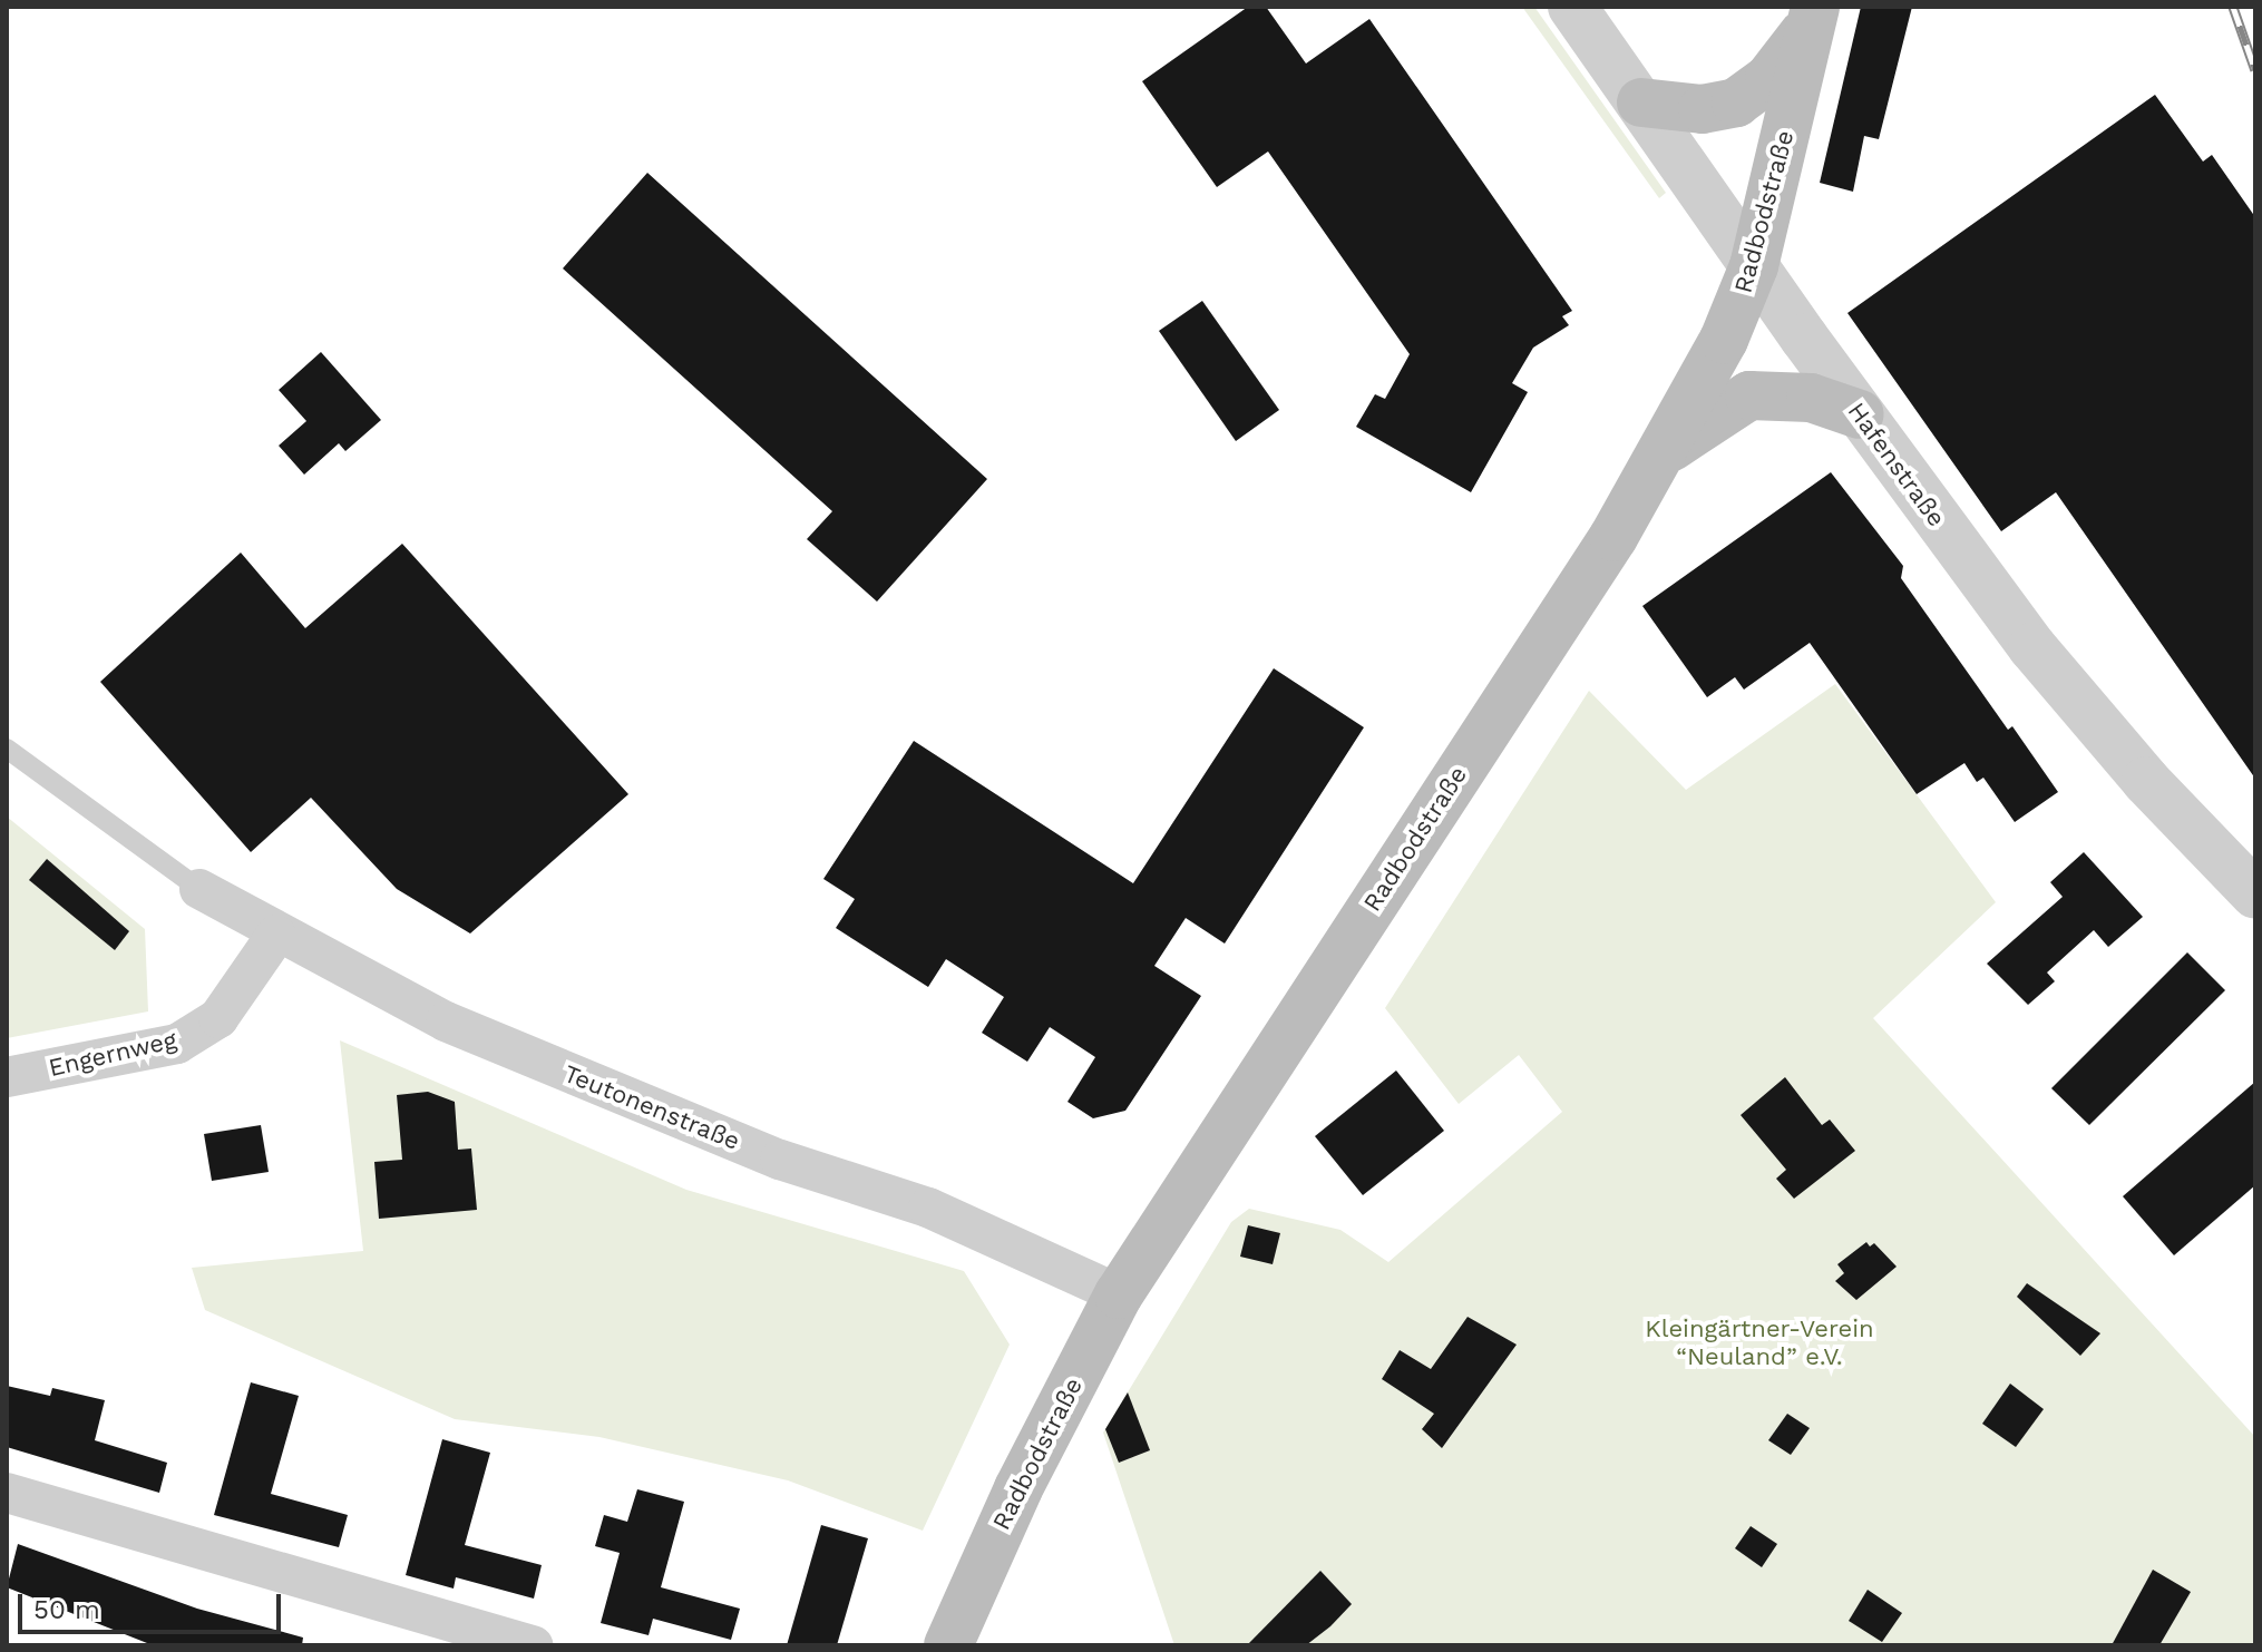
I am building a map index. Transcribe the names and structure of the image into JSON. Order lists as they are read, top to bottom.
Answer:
{
  "streets": {
    "main road": ["Radbodstraße"],
    "street": ["Hafenstraße", "Engernweg", "Teutonenstraße"]
  },
  "crossings": [
    ["Radbodstraße", "Hafenstraße"],
    ["Radbodstraße", "Teutonenstraße"],
    ["Engernweg", "Teutonenstraße"]
  ],
  "parks": ["Kleingärtner-Verein “Neuland” e.V."],
  "scale_bar": "50 m"
}
